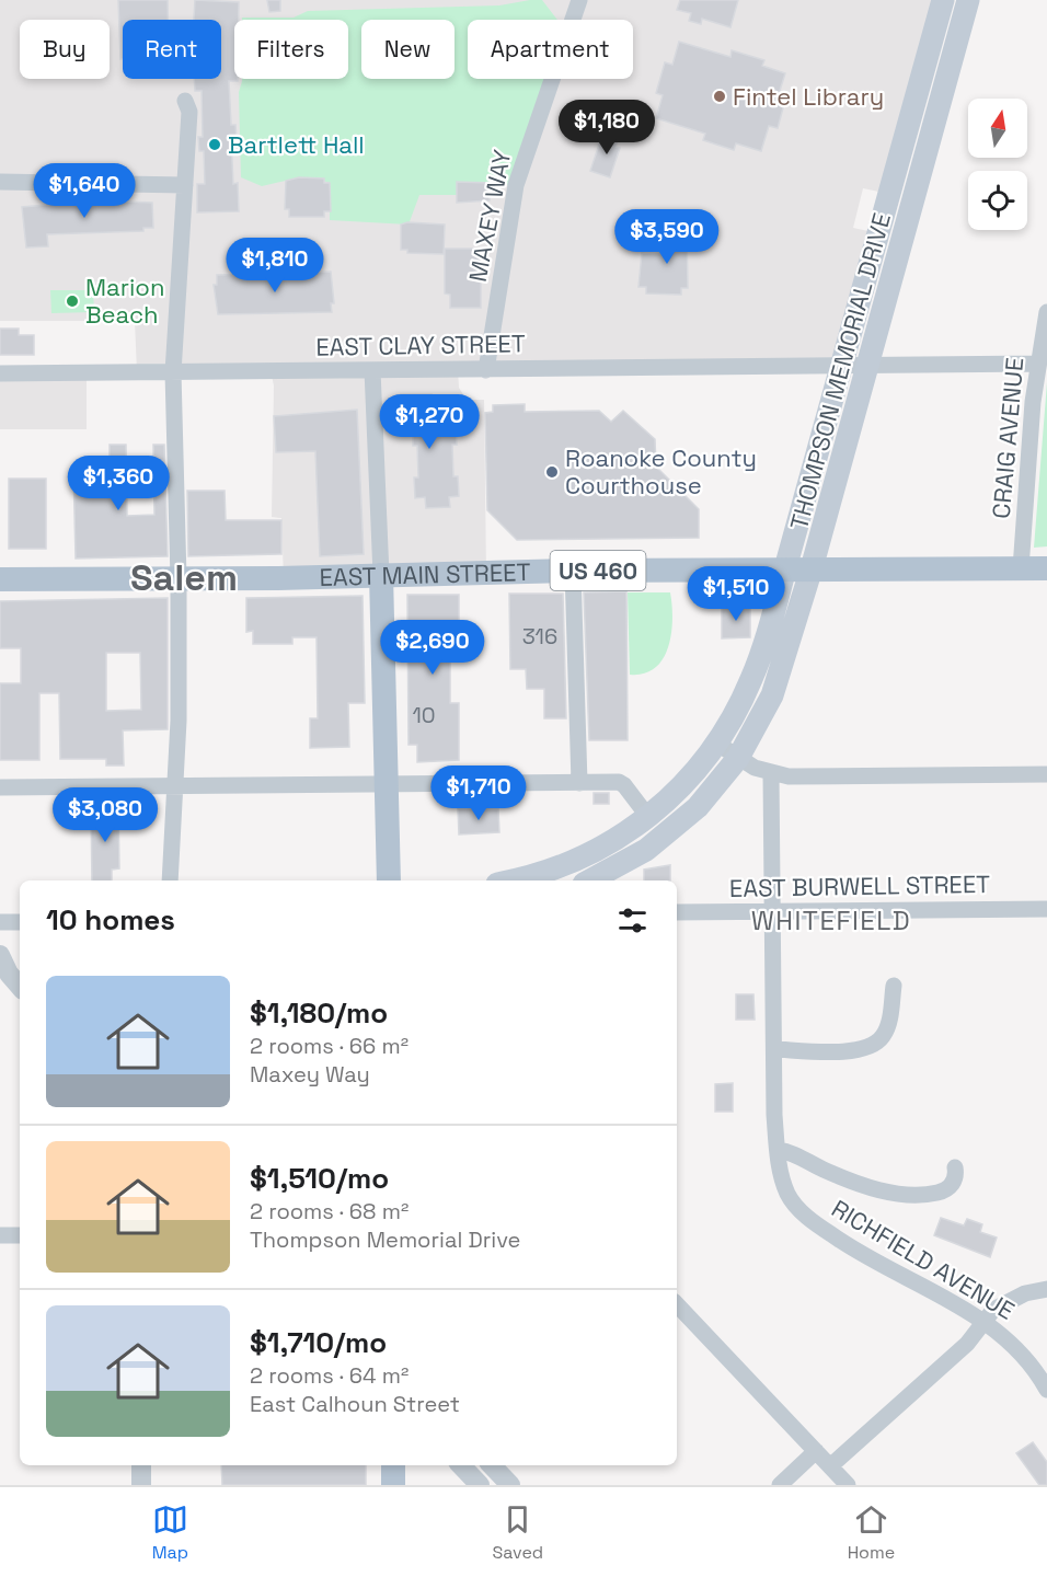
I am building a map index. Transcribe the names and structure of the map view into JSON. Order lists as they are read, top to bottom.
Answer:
{
  "streets": {
    "main road": ["THOMPSON MEMORIAL DRIVE", "US 460", "EAST MAIN STREET"],
    "street": [
      "MAXEY WAY",
      "EAST CLAY STREET",
      "CRAIG AVENUE",
      "EAST BURWELL STREET",
      "RICHFIELD AVENUE"
    ]
  },
  "crossings": [
    ["MAXEY WAY", "EAST CLAY STREET"],
    ["EAST CLAY STREET", "THOMPSON MEMORIAL DRIVE"],
    ["EAST CLAY STREET", "CRAIG AVENUE"],
    ["THOMPSON MEMORIAL DRIVE", "EAST MAIN STREET"],
    ["CRAIG AVENUE", "EAST MAIN STREET"],
    ["EAST BURWELL STREET", "RICHFIELD AVENUE"]
  ],
  "districts": ["Salem", "WHITEFIELD"],
  "places": [
    "Fintel Library",
    "Bartlett Hall",
    "Marion Beach",
    "Roanoke County Courthouse"
  ],
  "house_numbers": ["316", "10"],
  "north": "top",
  "page": {
    "chip": [
      "Buy",
      "Rent",
      "Filters",
      "New",
      "Apartment"
    ],
    "price": [
      "$1,180",
      "$1,640",
      "$3,590",
      "$1,810",
      "$1,270",
      "$1,360",
      "$1,510",
      "$2,690",
      "$1,710",
      "$3,080"
    ],
    "heading": "10 homes",
    "list": [
      {
        "name": "$1,180/mo",
        "note": "2 rooms · 66 m² · Maxey Way"
      },
      {
        "name": "$1,510/mo",
        "note": "2 rooms · 68 m² · Thompson Memorial Drive"
      },
      {
        "name": "$1,710/mo",
        "note": "2 rooms · 64 m² · East Calhoun Street"
      }
    ],
    "tabs": ["Map", "Saved", "Home"]
  }
}
